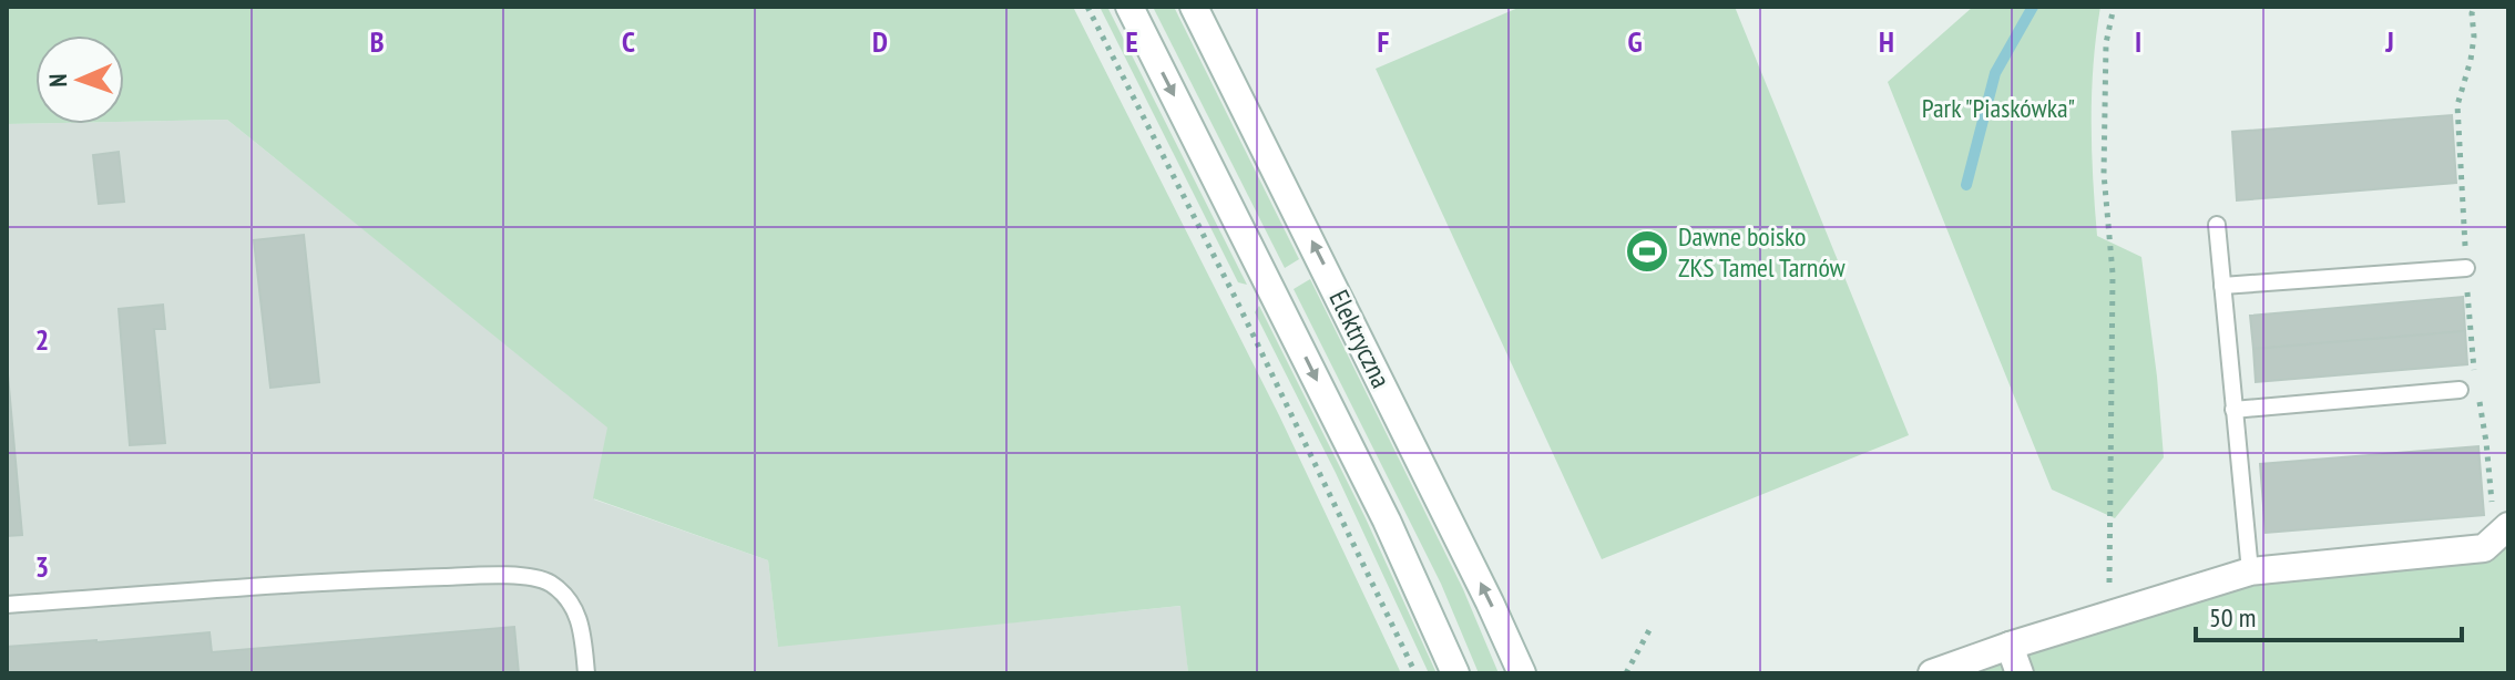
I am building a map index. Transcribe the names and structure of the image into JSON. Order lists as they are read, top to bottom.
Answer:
{
  "streets": {
    "main road": ["Elektryczna"]
  },
  "parks": ["Park \"Piaskówka\""],
  "places": {
    "sports": ["Dawne boisko ZKS Tamel Tarnów"]
  },
  "scale_bar": "50 m",
  "north": "left",
  "grid": {
    "columns": [
      "B",
      "C",
      "D",
      "E",
      "F",
      "G",
      "H",
      "I",
      "J"
    ],
    "rows": ["2", "3"]
  }
}
